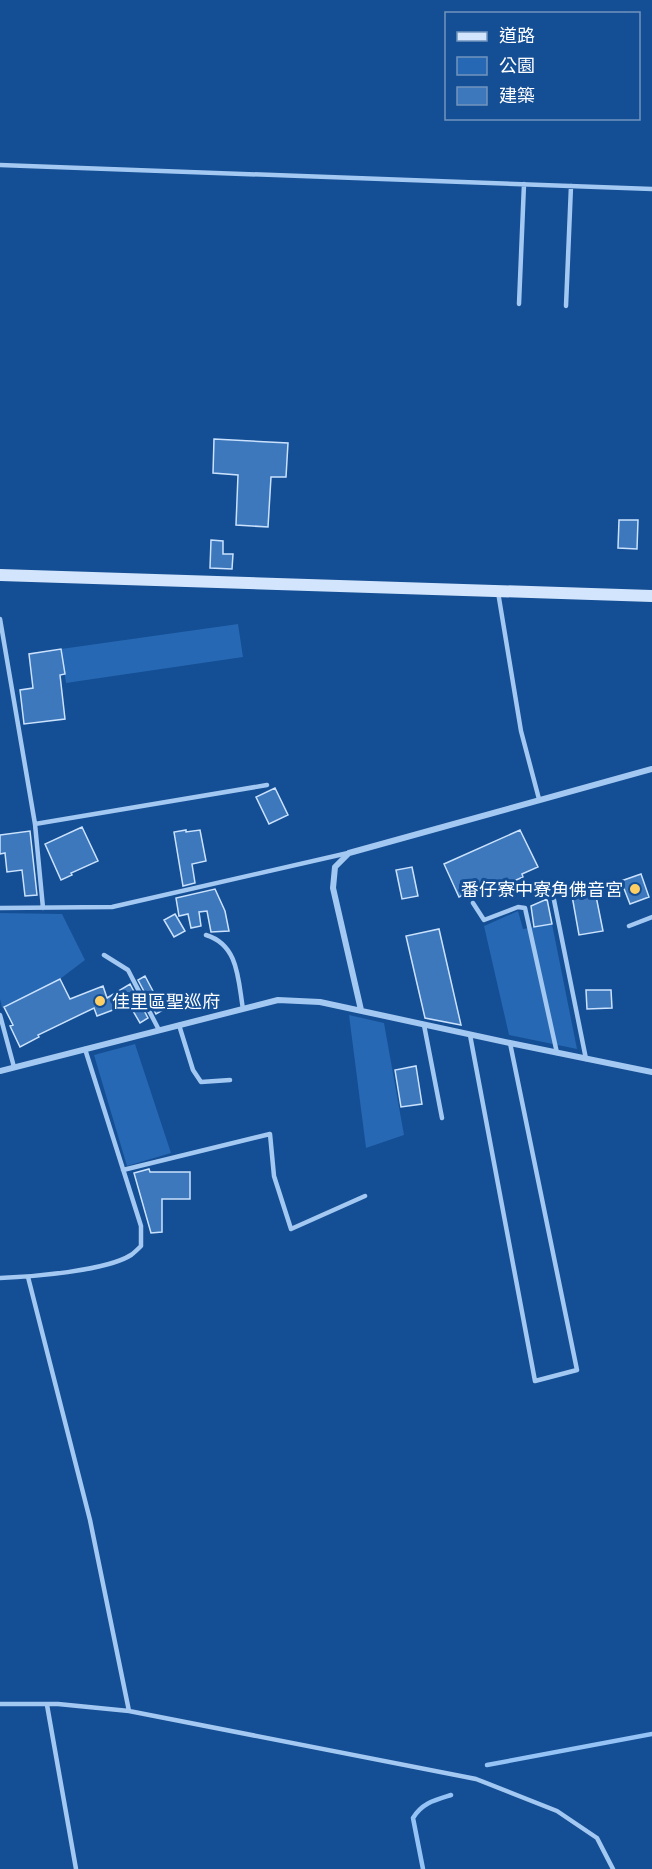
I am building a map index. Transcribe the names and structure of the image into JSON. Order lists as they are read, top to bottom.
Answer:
{
  "places": ["番仔寮中寮角佛音宮", "佳里區聖巡府"],
  "legend": ["道路", "公園", "建築"]
}
